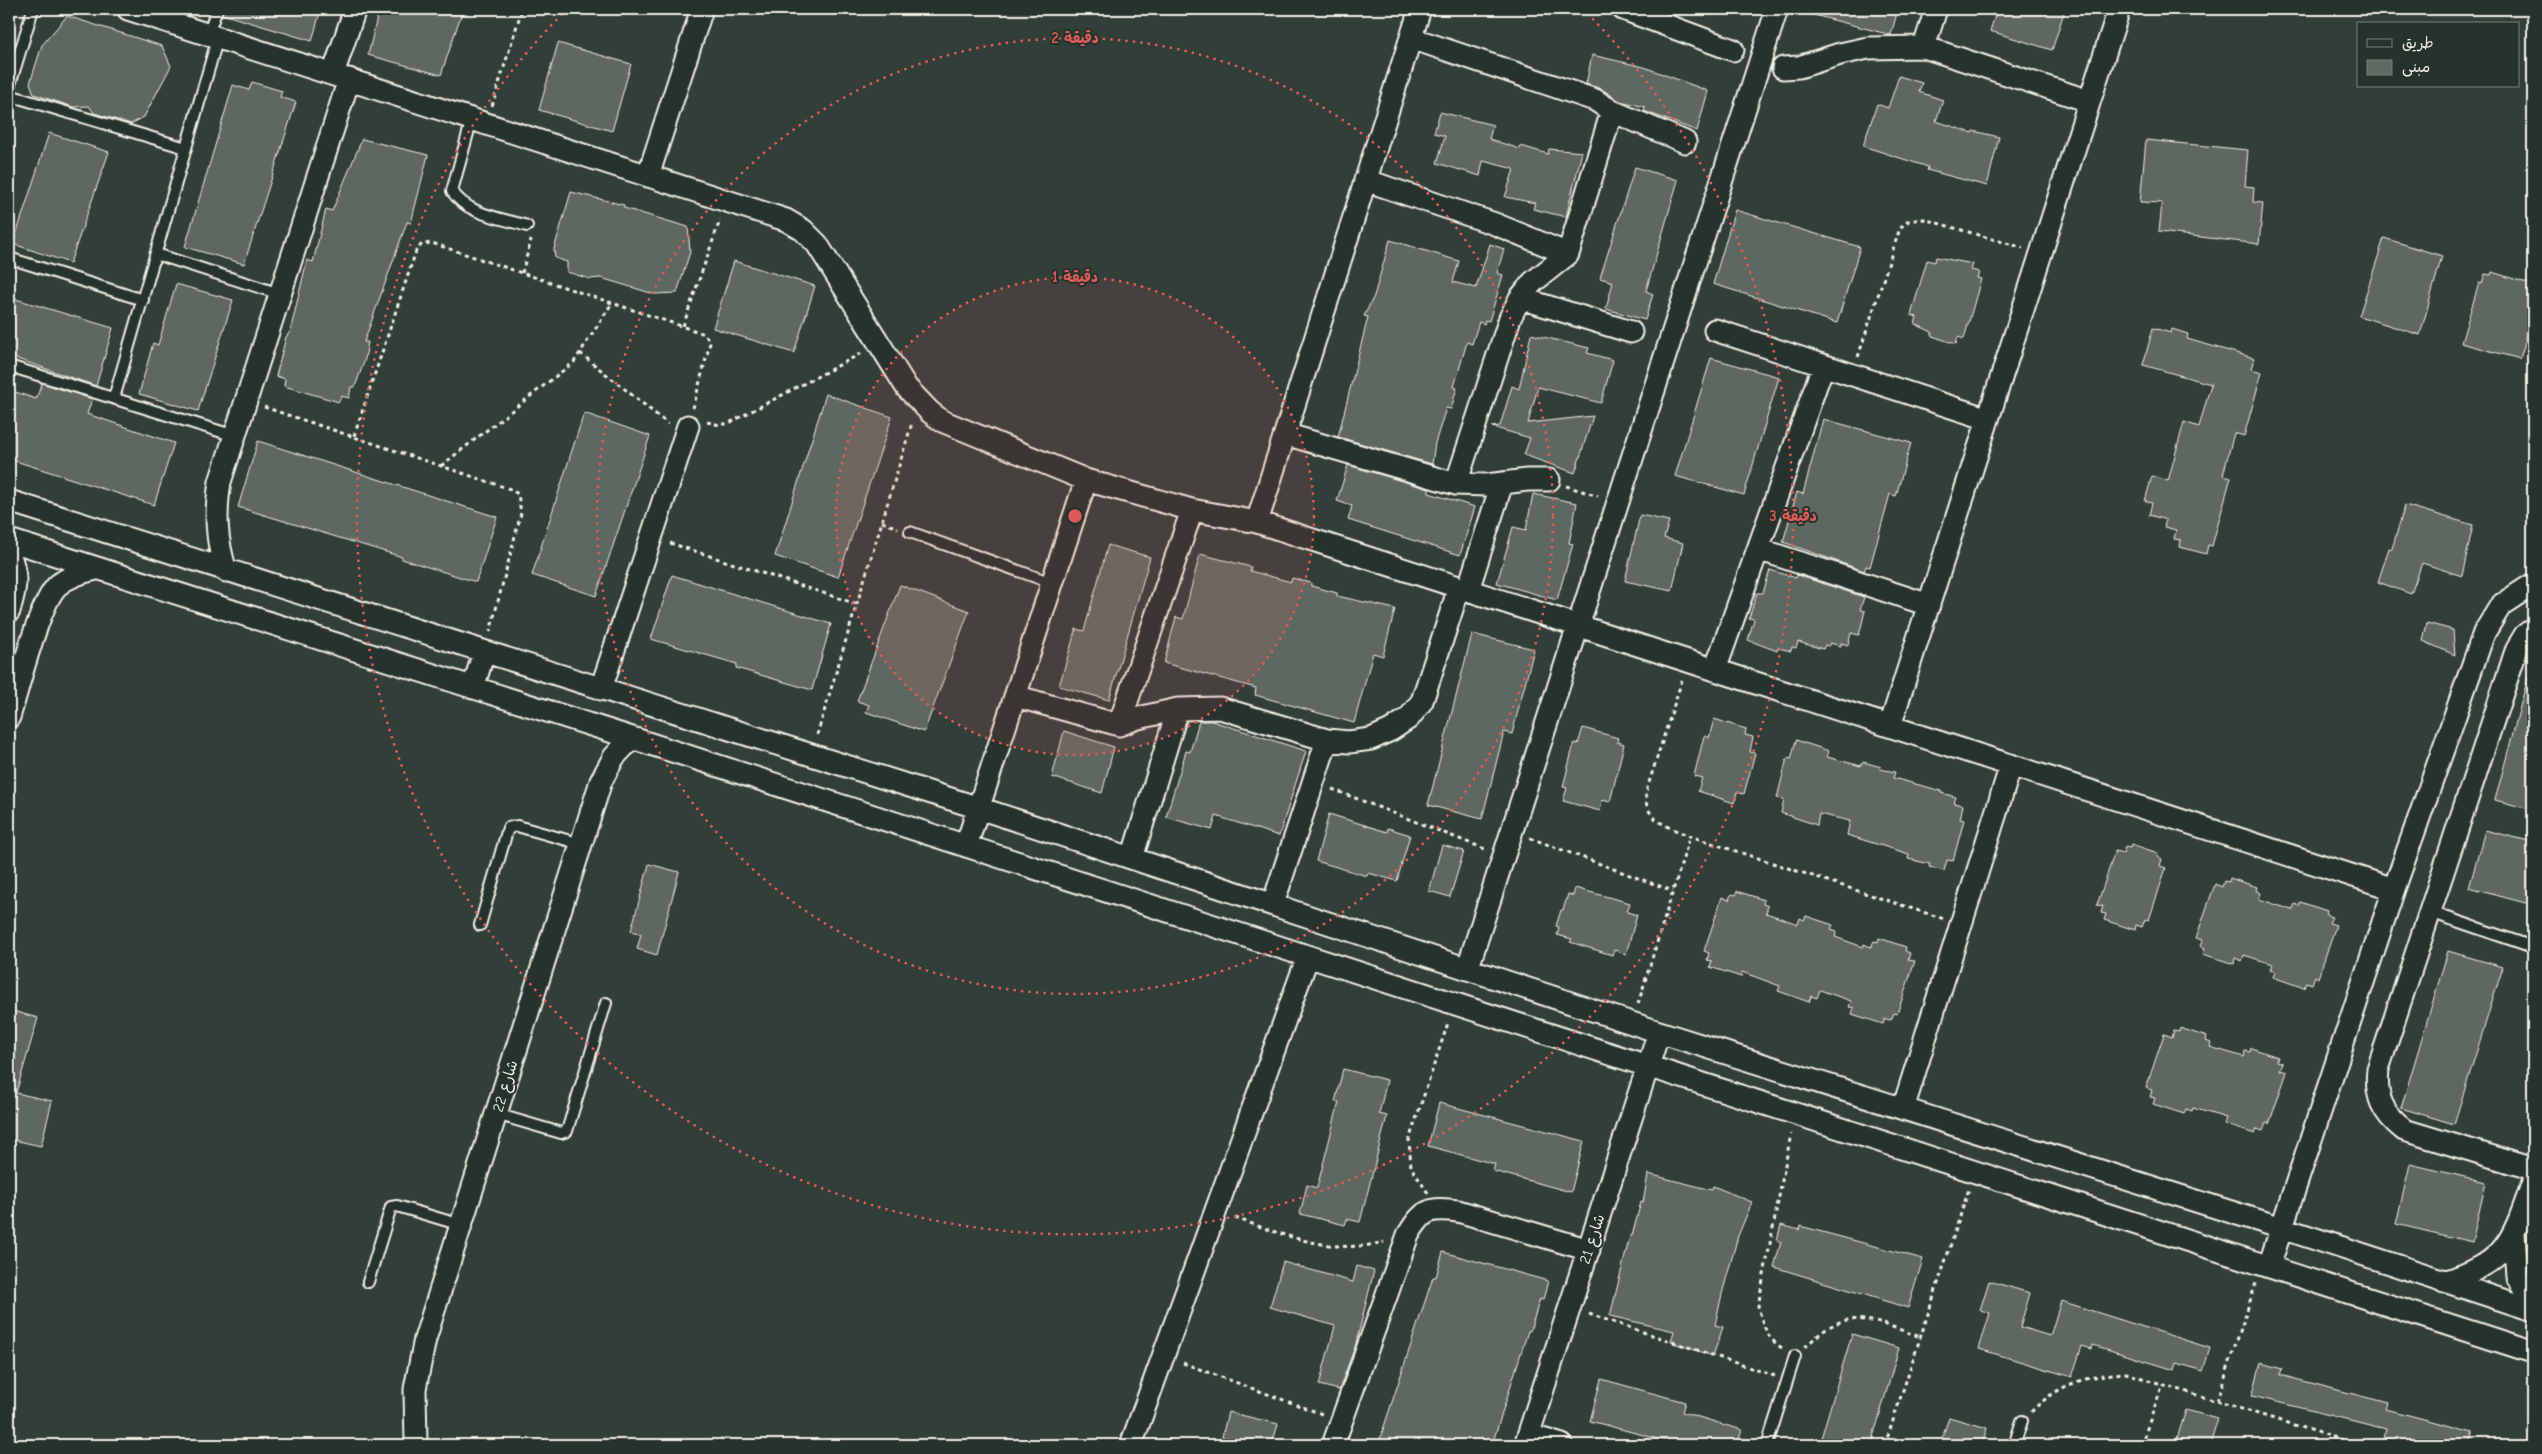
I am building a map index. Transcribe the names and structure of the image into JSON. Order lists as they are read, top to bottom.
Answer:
{
  "streets": {
    "street": ["شارع 22", "شارع 21"]
  },
  "legend": ["طريق", "مبنى"],
  "rings": ["2 دقيقة", "1 دقيقة", "3 دقيقة"]
}
